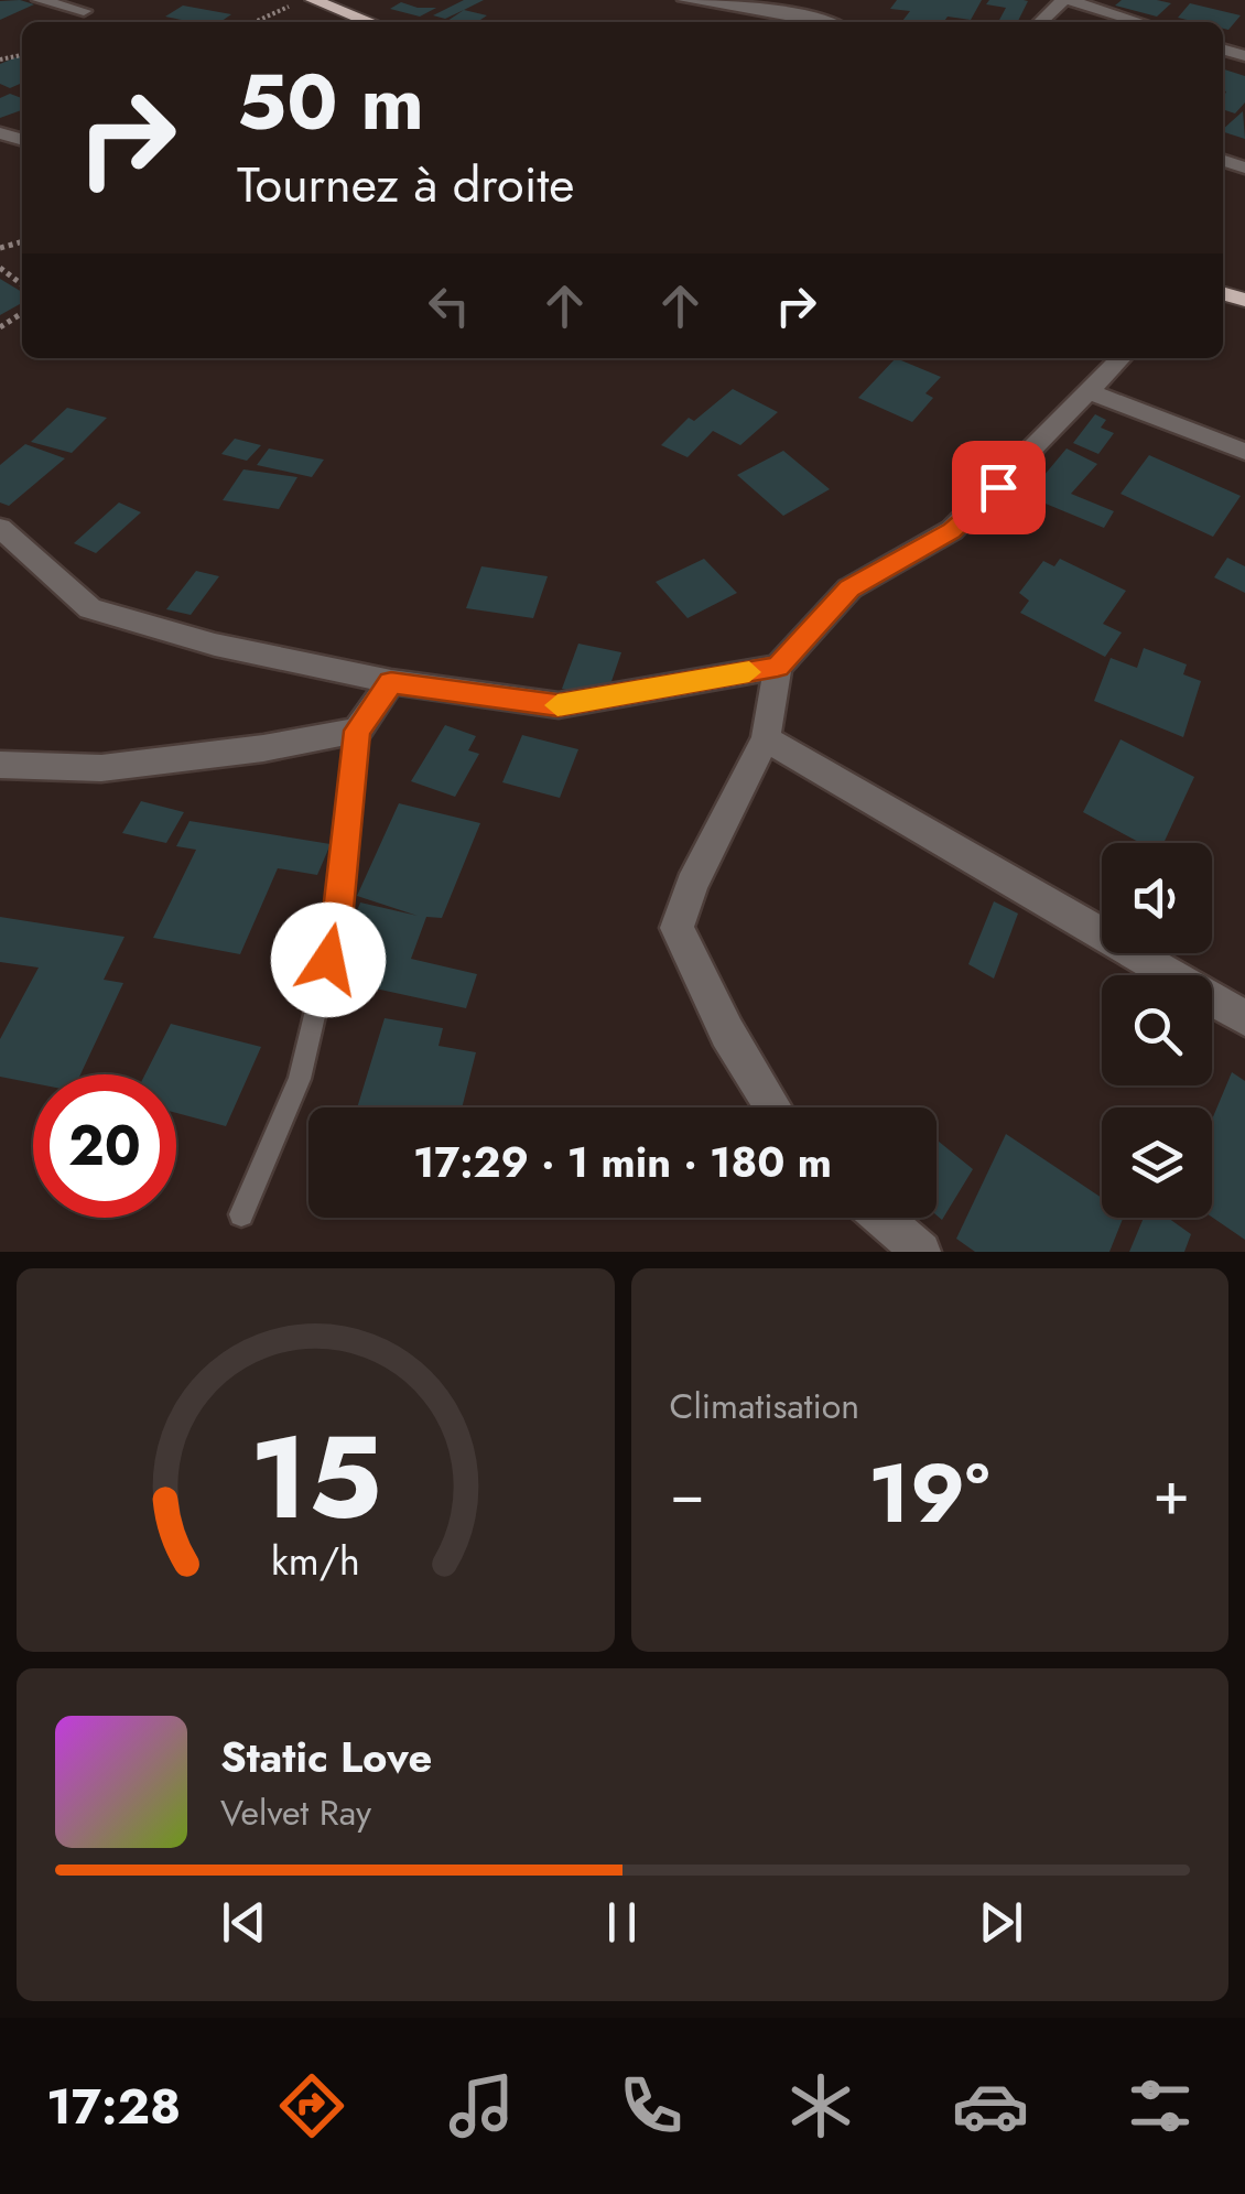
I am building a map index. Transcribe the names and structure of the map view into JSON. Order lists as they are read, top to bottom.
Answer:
{
  "page": {
    "turn": ["50 m", "Tournez à droite"],
    "limit": "20",
    "trip": "17:29 · 1 min · 180 m",
    "tile": "Climatisation",
    "heat": ["−", "19°", "+"],
    "song": ["Static Love", "Velvet Ray"],
    "tabs": "17:28",
    "gauge": ["15", "km/h"]
  }
}
